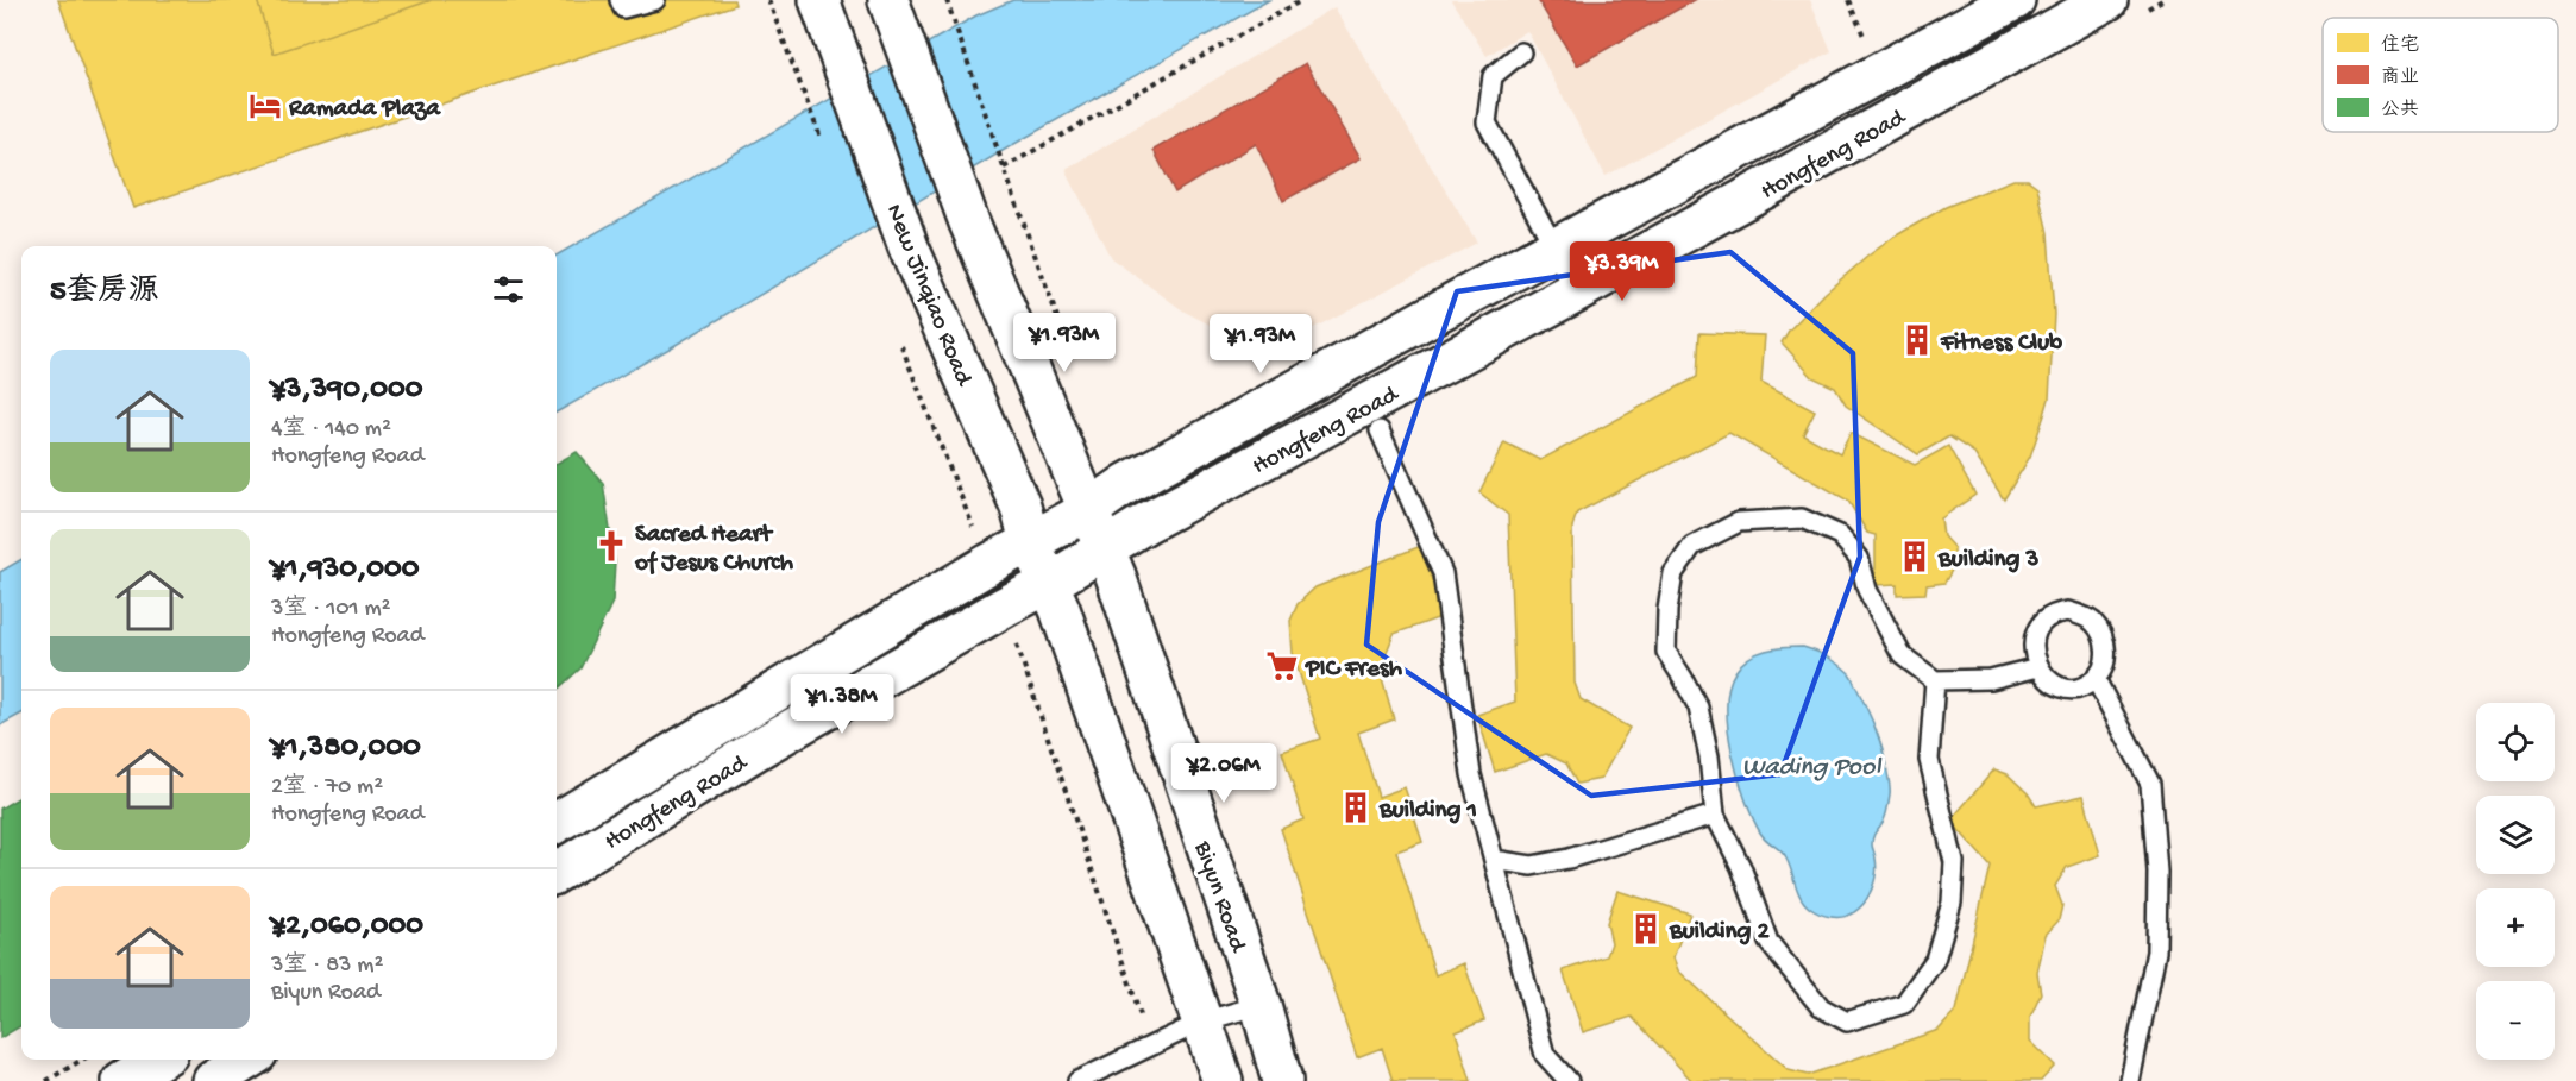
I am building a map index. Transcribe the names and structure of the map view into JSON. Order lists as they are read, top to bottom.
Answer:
{
  "streets": {
    "street": ["Hongfeng Road", "New Jinqiao Road", "Biyun Road"]
  },
  "crossings": [
    ["Hongfeng Road", "New Jinqiao Road"],
    ["Hongfeng Road", "Biyun Road"]
  ],
  "water": ["Wading Pool"],
  "places": {
    "hotel": ["Ramada Plaza"],
    "building": [
      "Fitness Club",
      "Building 3",
      "Building 1",
      "Building 2"
    ],
    "church": ["Sacred Heart of Jesus Church"],
    "supermarket": ["PIC Fresh"]
  },
  "legend": ["住宅", "商业", "公共"],
  "page": {
    "price": [
      "¥3.39M",
      "¥1.93M",
      "¥1.93M",
      "¥1.38M",
      "¥2.06M"
    ],
    "heading": "5套房源",
    "list": [
      {
        "name": "¥3,390,000",
        "note": "4室 · 140 m² · Hongfeng Road"
      },
      {
        "name": "¥1,930,000",
        "note": "3室 · 101 m² · Hongfeng Road"
      },
      {
        "name": "¥1,380,000",
        "note": "2室 · 70 m² · Hongfeng Road"
      },
      {
        "name": "¥2,060,000",
        "note": "3室 · 83 m² · Biyun Road"
      }
    ],
    "map_buttons": ["+", "−"]
  }
}
